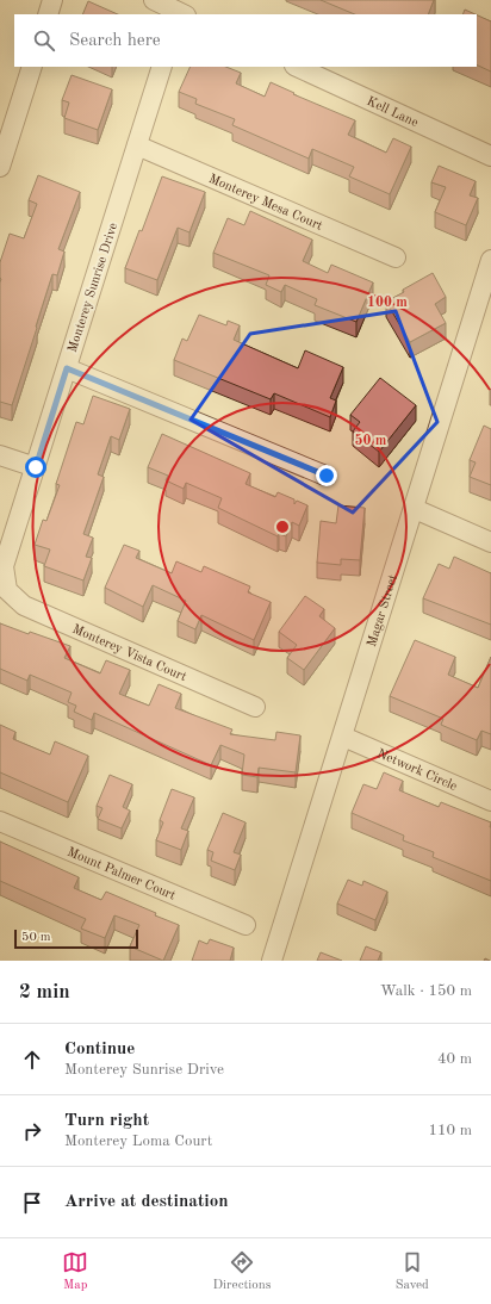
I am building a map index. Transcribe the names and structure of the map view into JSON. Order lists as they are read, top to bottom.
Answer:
{
  "streets": {
    "street": [
      "Kell Lane",
      "Monterey Mesa Court",
      "Monterey Sunrise Drive",
      "Magar Street",
      "Monterey Vista Court",
      "Network Circle",
      "Mount Palmer Court"
    ]
  },
  "crossings": [
    ["Monterey Mesa Court", "Monterey Sunrise Drive"],
    ["Monterey Sunrise Drive", "Monterey Vista Court"],
    ["Magar Street", "Network Circle"]
  ],
  "scale_bar": "50 m",
  "page": {
    "search": "Search here",
    "scale": "50 m",
    "heading": ["2 min", "Walk · 150 m"],
    "list": [
      ["Continue", "Monterey Sunrise Drive", "40 m"],
      ["Turn right", "Monterey Loma Court", "110 m"],
      "Arrive at destination"
    ],
    "nav": ["Map", "Directions", "Saved"]
  },
  "rings": ["100 m", "50 m"]
}
